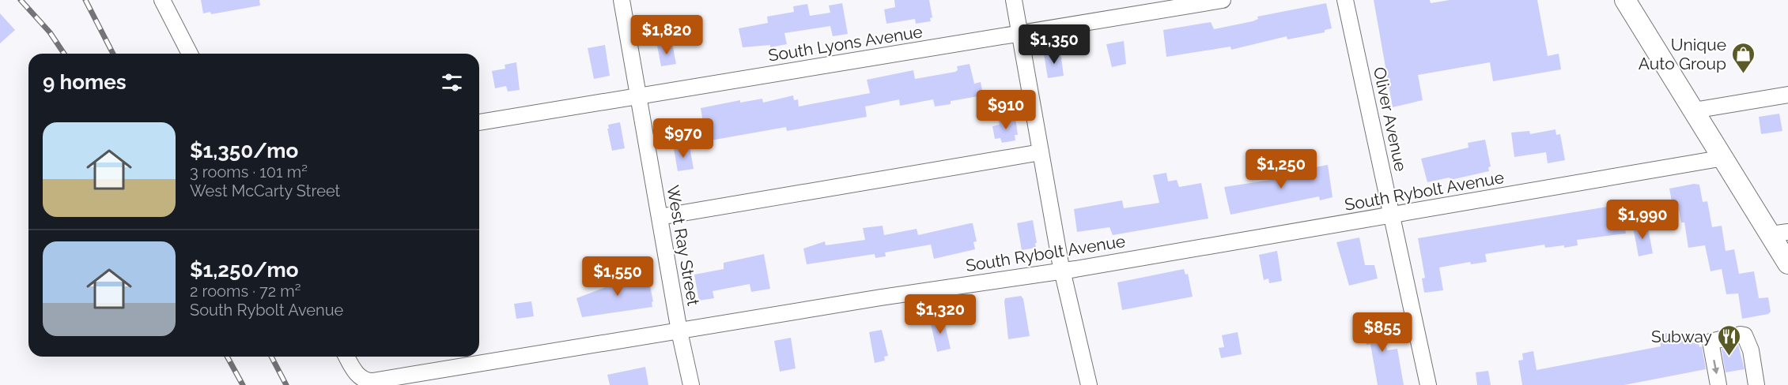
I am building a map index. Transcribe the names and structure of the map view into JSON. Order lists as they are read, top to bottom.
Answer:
{
  "streets": {
    "street": [
      "South Lyons Avenue",
      "Oliver Avenue",
      "South Rybolt Avenue",
      "West Ray Street"
    ]
  },
  "crossings": [
    ["South Lyons Avenue", "West Ray Street"],
    ["Oliver Avenue", "South Rybolt Avenue"],
    ["South Rybolt Avenue", "West Ray Street"]
  ],
  "places": {
    "shop": ["Unique Auto Group"],
    "restaurant": ["Subway"]
  },
  "page": {
    "price": [
      "$1,820",
      "$1,350",
      "$910",
      "$970",
      "$1,250",
      "$1,990",
      "$1,550",
      "$1,320",
      "$855"
    ],
    "heading": "9 homes",
    "list": [
      {
        "name": "$1,350/mo",
        "note": "3 rooms · 101 m² · West McCarty Street"
      },
      {
        "name": "$1,250/mo",
        "note": "2 rooms · 72 m² · South Rybolt Avenue"
      }
    ]
  }
}
